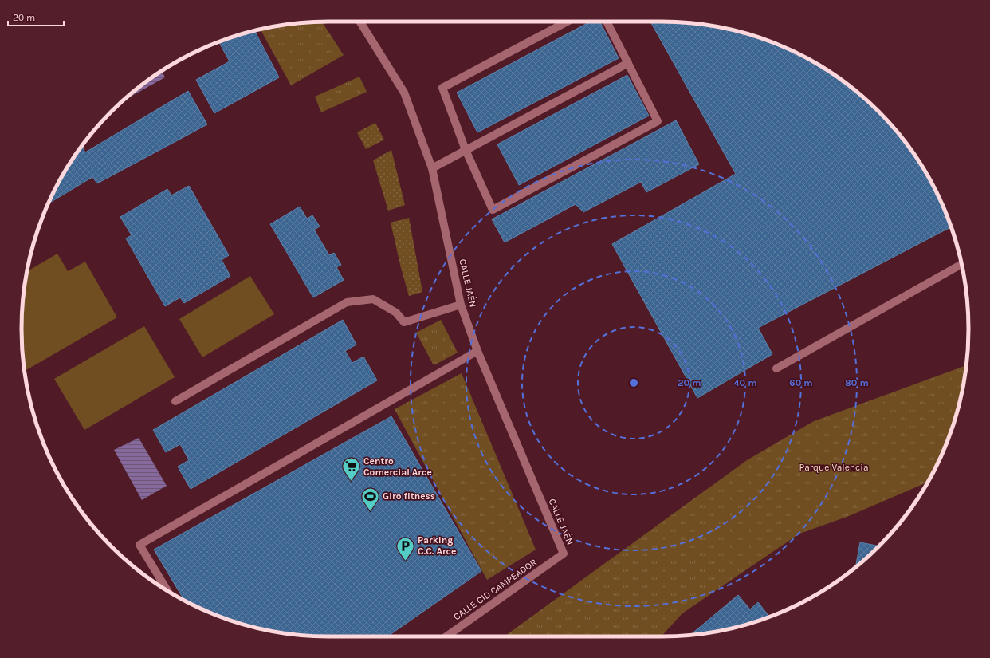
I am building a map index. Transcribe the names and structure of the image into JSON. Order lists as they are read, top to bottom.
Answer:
{
  "streets": {
    "street": ["CALLE JAÉN", "CALLE CID CAMPEADOR"]
  },
  "crossings": [
    ["CALLE JAÉN", "CALLE CID CAMPEADOR"]
  ],
  "parks": ["Parque Valencia"],
  "places": {
    "supermarket": ["Centro Comercial Arce"],
    "sports": ["Giro fitness"],
    "parking": ["Parking C.C. Arce"]
  },
  "scale_bar": "20 m",
  "rings": [
    "20 m",
    "40 m",
    "60 m",
    "80 m"
  ]
}
